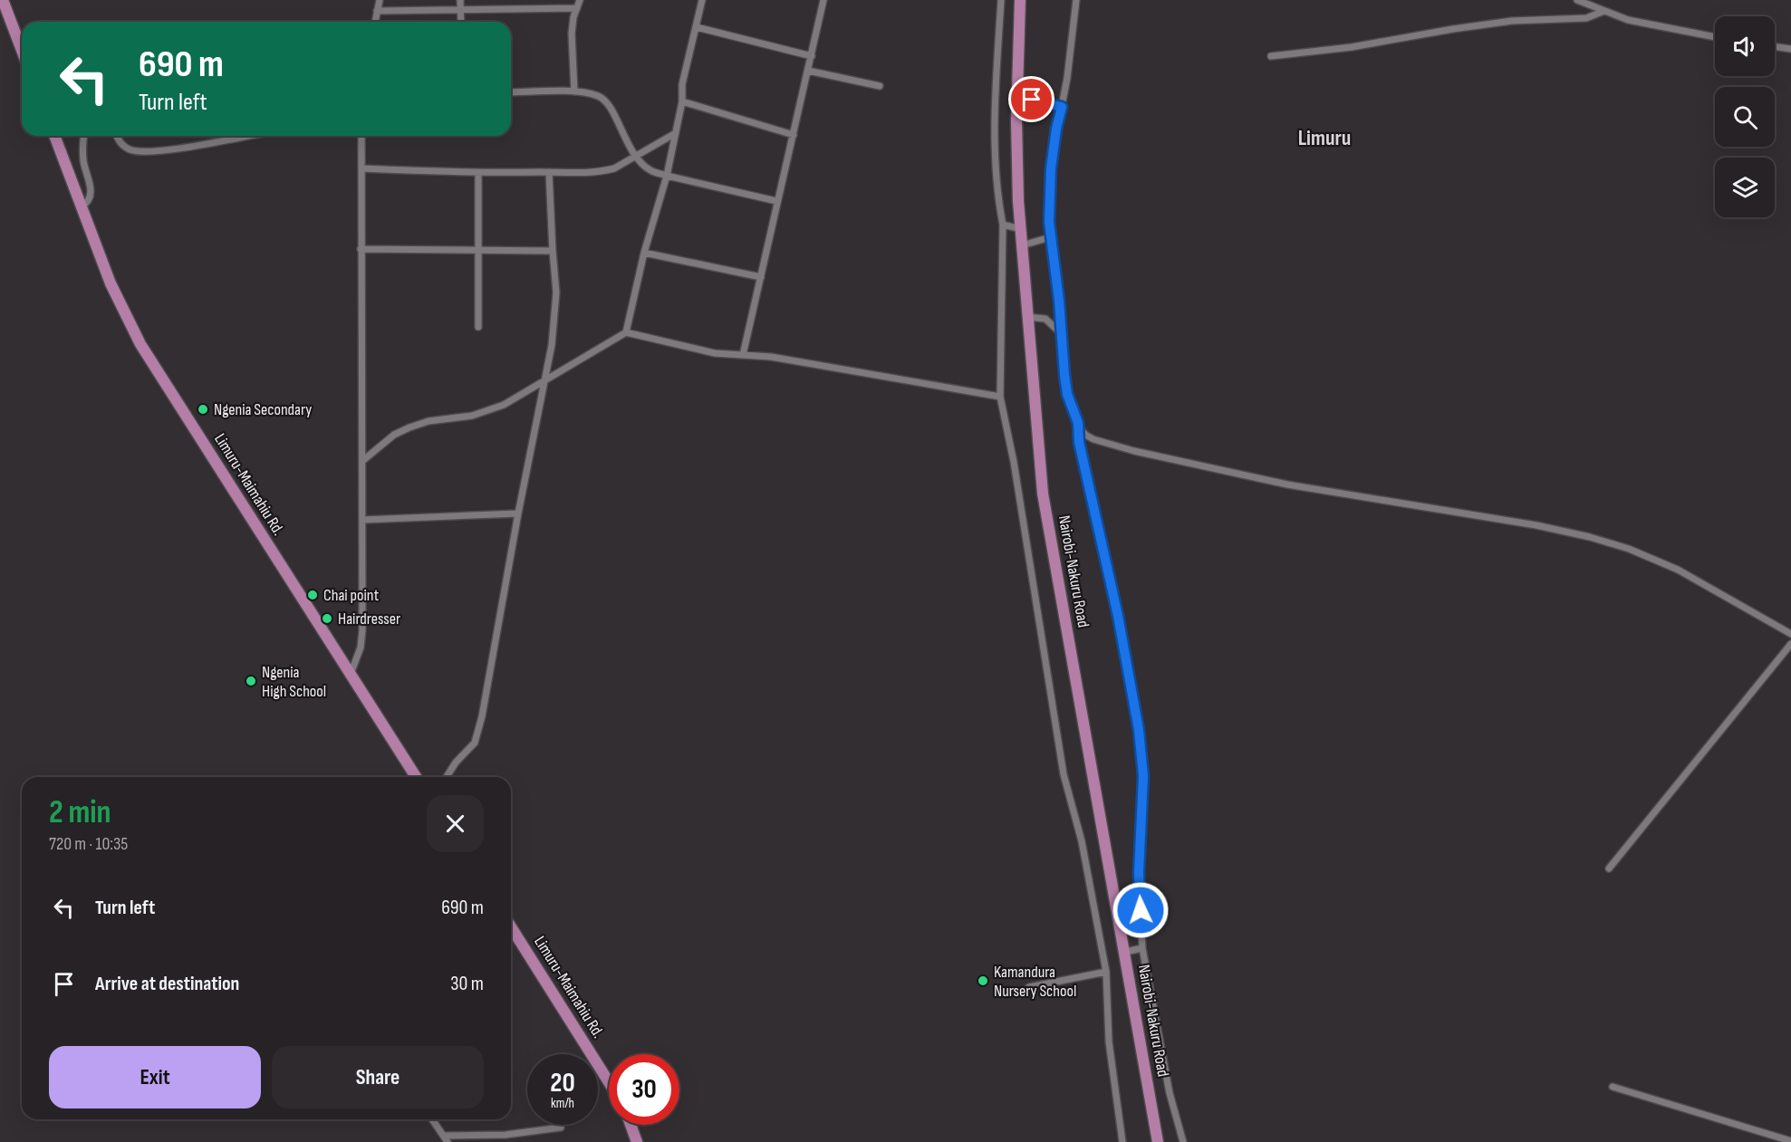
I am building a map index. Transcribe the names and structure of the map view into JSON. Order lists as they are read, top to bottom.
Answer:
{
  "streets": {
    "highway": ["Limuru-Maimahiu Rd.", "Nairobi-Nakuru Road"]
  },
  "districts": ["Limuru"],
  "places": [
    "Ngenia Secondary",
    "Chai point",
    "Hairdresser",
    "Ngenia High School",
    "Kamandura Nursery School"
  ],
  "page": {
    "turn": ["690 m", "Turn left"],
    "heading": ["2 min", "720 m · 10:35"],
    "list": [
      {
        "name": "Turn left",
        "value": "690 m"
      },
      {
        "name": "Arrive at destination",
        "value": "30 m"
      }
    ],
    "buttons": ["Exit", "Share"],
    "speed": "20 km/h",
    "limit": "30"
  }
}
